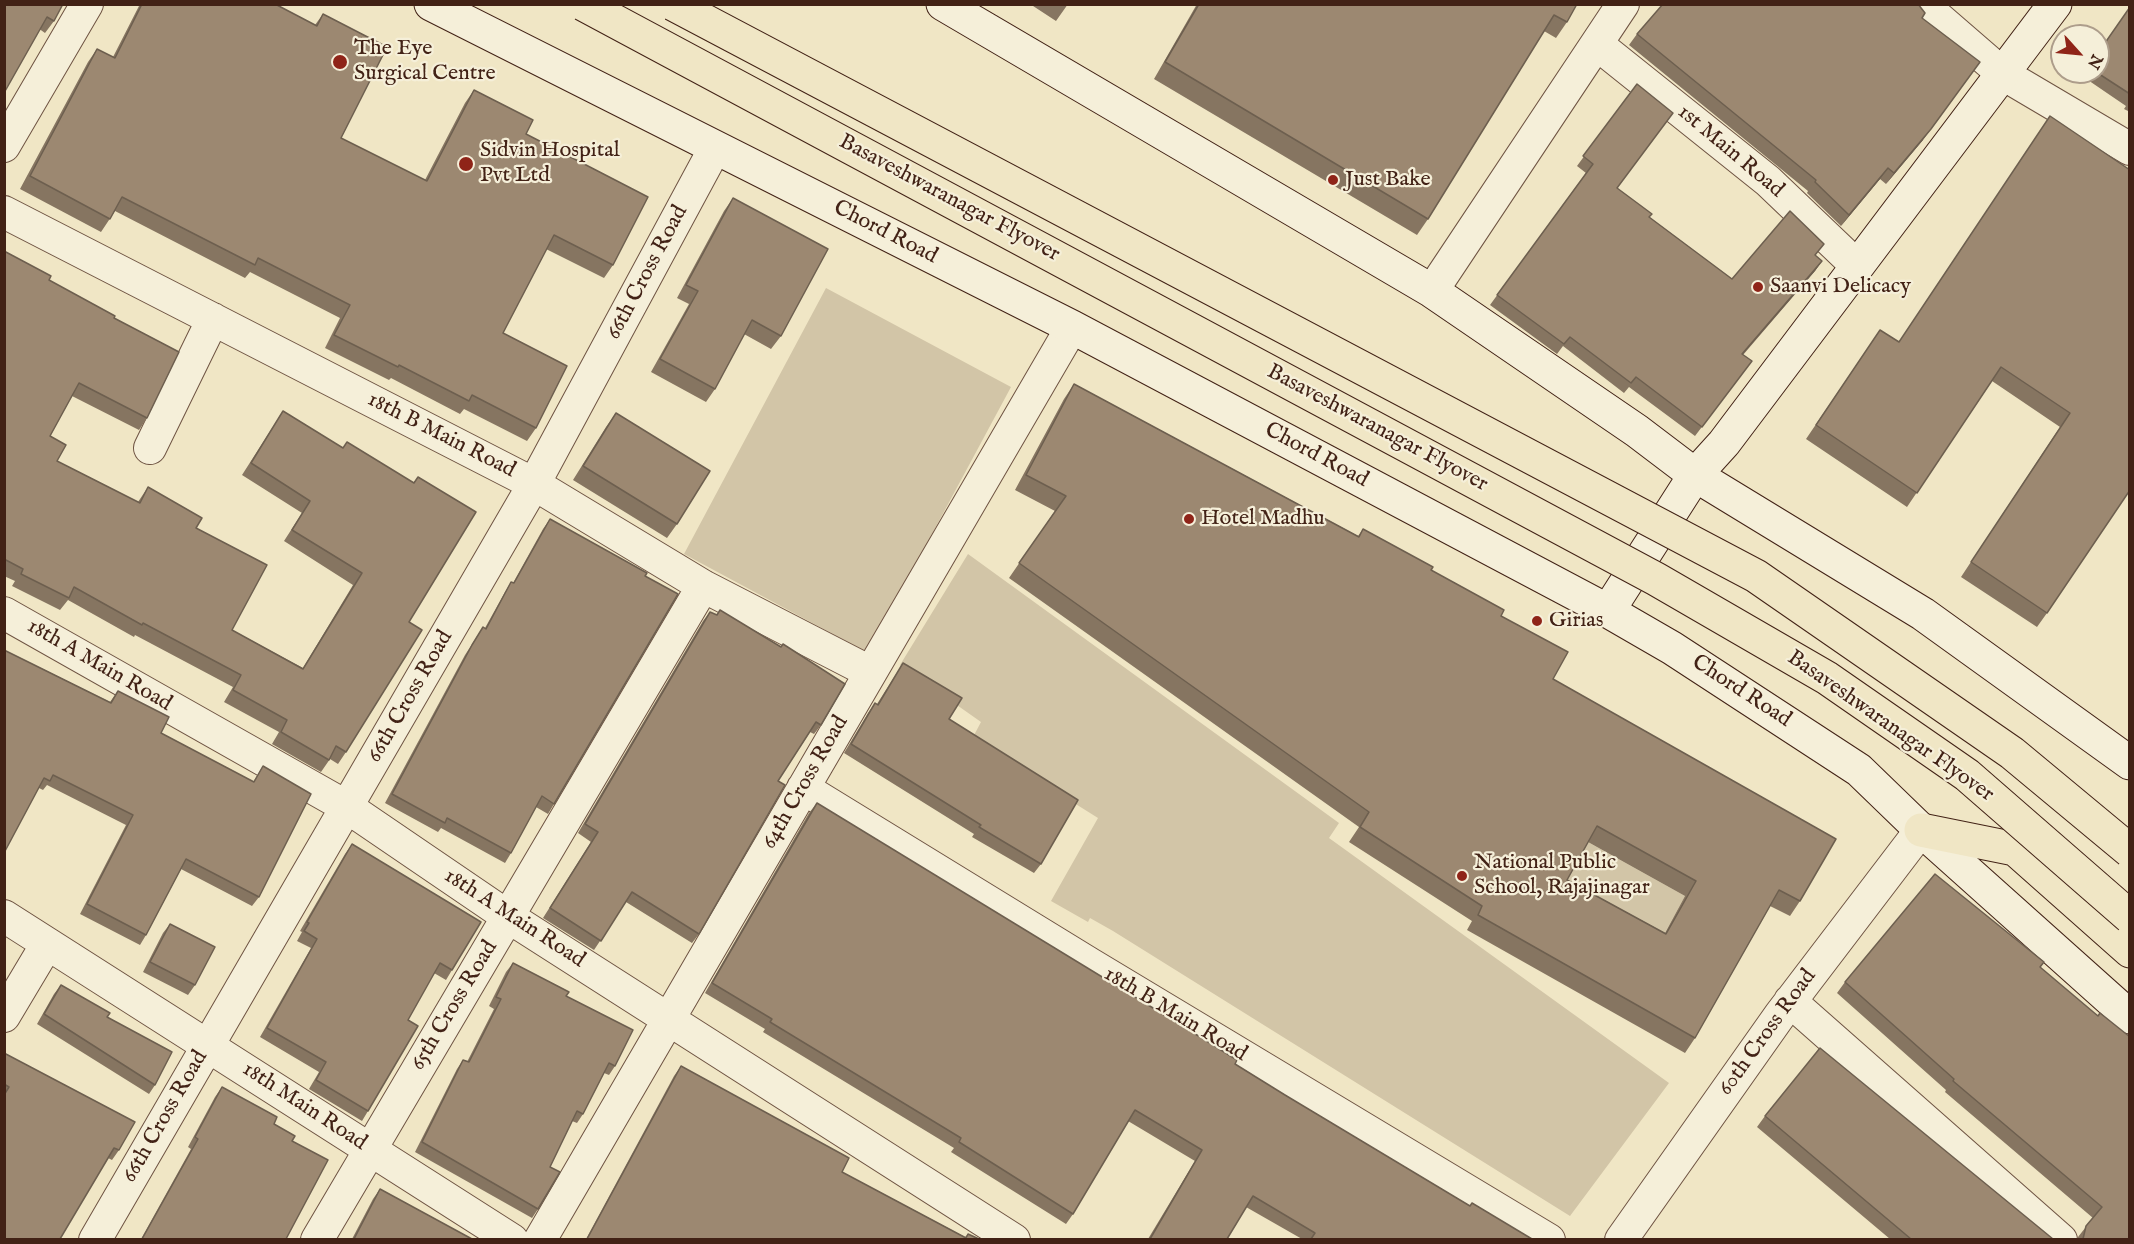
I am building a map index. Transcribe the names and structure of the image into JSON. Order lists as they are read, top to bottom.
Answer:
{
  "streets": {
    "main road": ["Basaveshwaranagar Flyover"],
    "street": [
      "1st Main Road",
      "Chord Road",
      "66th Cross Road",
      "18th B Main Road",
      "18th A Main Road",
      "64th Cross Road",
      "65th Cross Road",
      "60th Cross Road",
      "18th Main Road"
    ]
  },
  "crossings": [
    ["Chord Road", "66th Cross Road"],
    ["Chord Road", "64th Cross Road"],
    ["Chord Road", "60th Cross Road"],
    ["66th Cross Road", "18th B Main Road"],
    ["66th Cross Road", "18th A Main Road"],
    ["66th Cross Road", "18th Main Road"],
    ["18th B Main Road", "64th Cross Road"],
    ["18th B Main Road", "65th Cross Road"],
    ["18th A Main Road", "64th Cross Road"],
    ["18th A Main Road", "65th Cross Road"],
    ["65th Cross Road", "18th Main Road"]
  ],
  "places": [
    "The Eye Surgical Centre",
    "Sidvin Hospital Pvt Ltd",
    "Just Bake",
    "Saanvi Delicacy",
    "Hotel Madhu",
    "Girias",
    "National Public School, Rajajinagar"
  ],
  "north": "bottom right"
}
